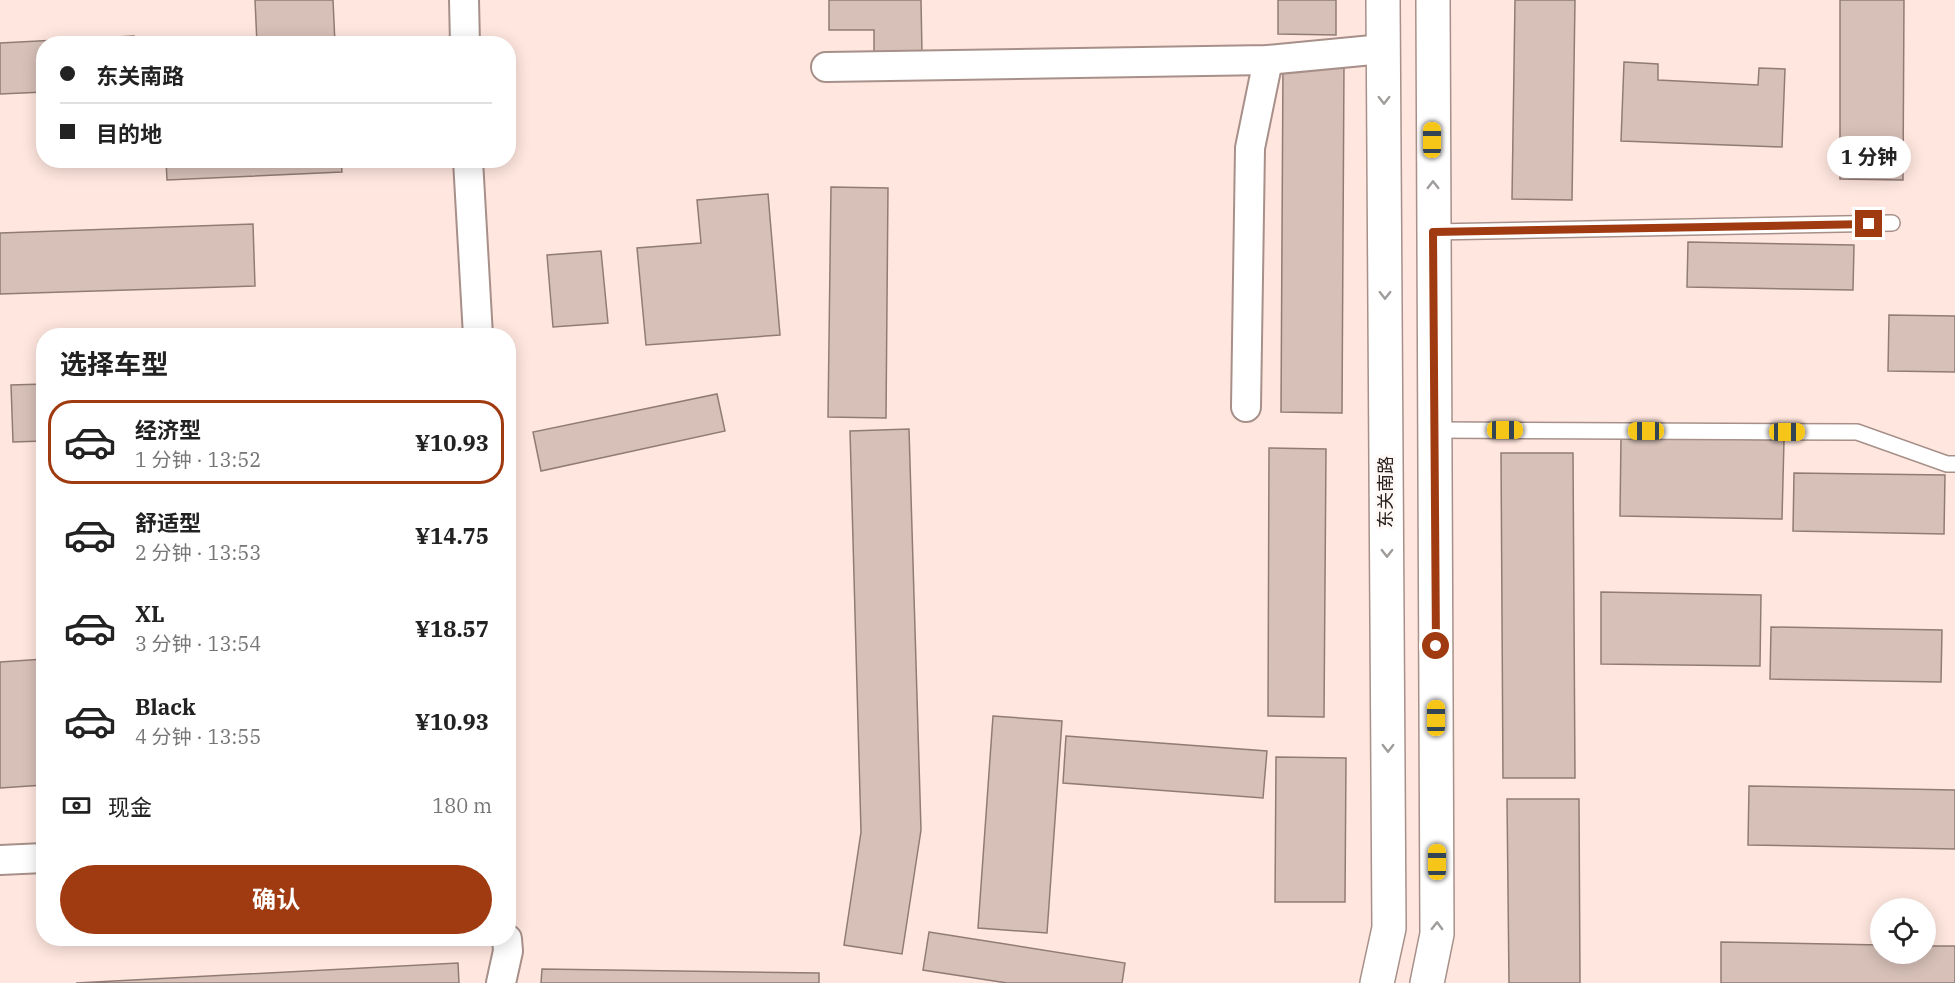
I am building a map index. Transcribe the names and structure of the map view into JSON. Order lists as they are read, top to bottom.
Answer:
{
  "streets": {
    "main road": ["东关南路"]
  },
  "page": {
    "banner": ["东关南路", "目的地"],
    "bubble": "1 分钟",
    "heading": "选择车型",
    "list": [
      {
        "name": "经济型",
        "note": "1 分钟 · 13:52",
        "value": "¥10.93"
      },
      {
        "name": "舒适型",
        "note": "2 分钟 · 13:53",
        "value": "¥14.75"
      },
      {
        "name": "XL",
        "note": "3 分钟 · 13:54",
        "value": "¥18.57"
      },
      {
        "name": "Black",
        "note": "4 分钟 · 13:55",
        "value": "¥10.93"
      }
    ],
    "pay": ["现金", "180 m"],
    "buttons": "确认"
  }
}
